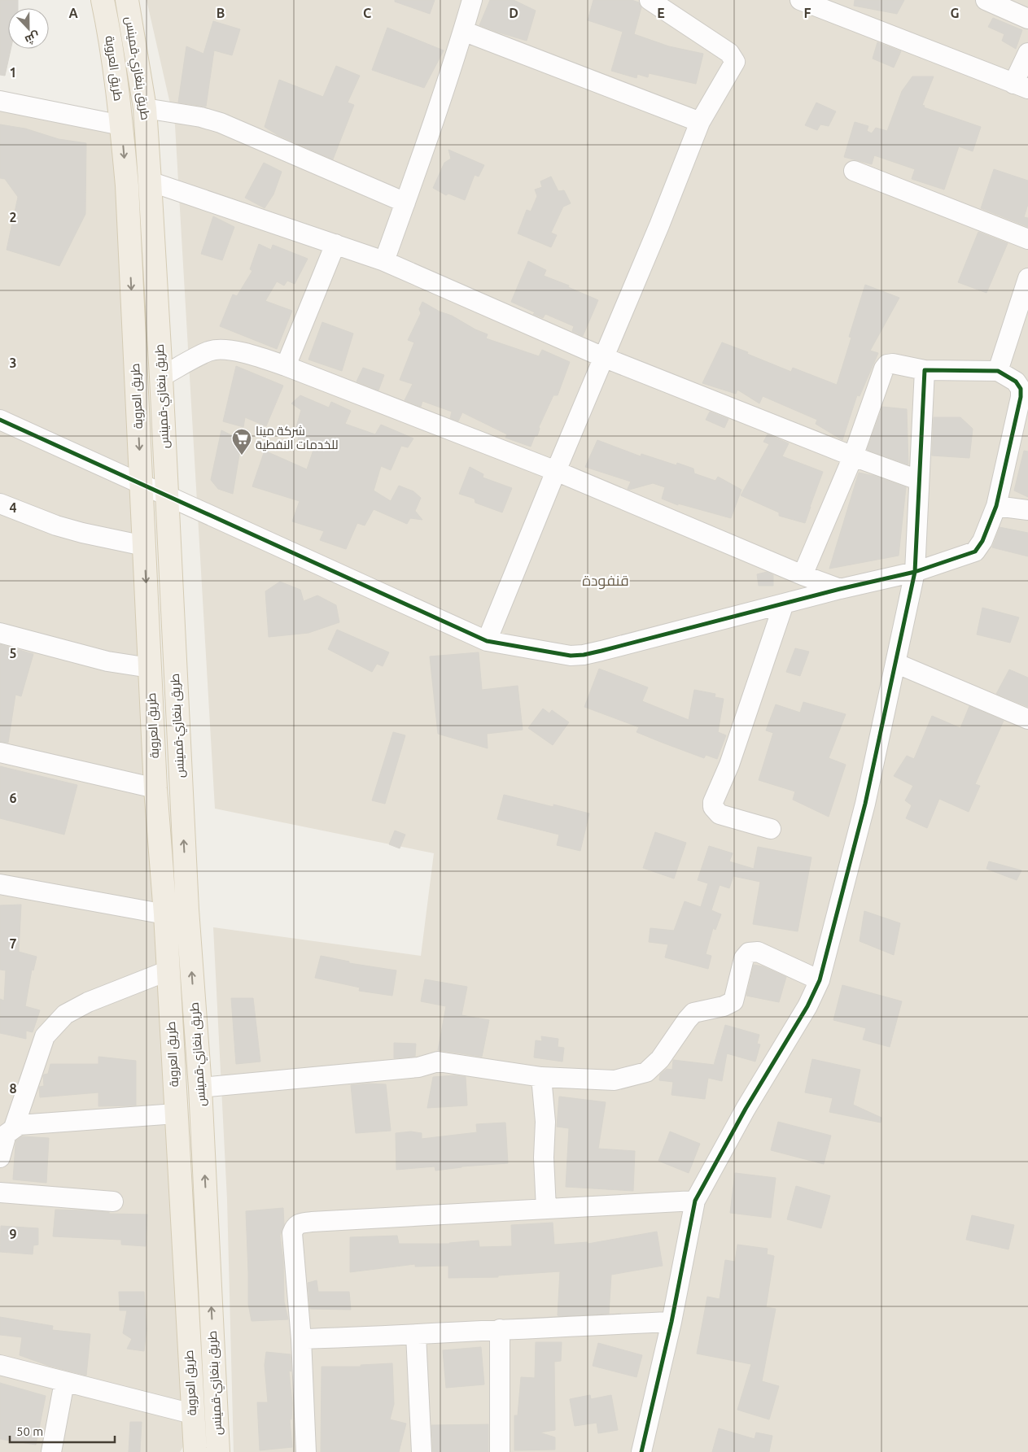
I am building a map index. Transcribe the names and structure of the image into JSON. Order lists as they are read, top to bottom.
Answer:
{
  "streets": {
    "main road": ["طريق العروبة", "طريق بنغازي-قمينس"]
  },
  "one_way": ["طريق بنغازي-قمينس"],
  "districts": ["قنفودة"],
  "places": {
    "supermarket": ["شركة مينا للخدمات النفطية"]
  },
  "scale_bar": "50 m",
  "north": "bottom",
  "grid": {
    "columns": [
      "A",
      "B",
      "C",
      "D",
      "E",
      "F",
      "G"
    ],
    "rows": [
      "1",
      "2",
      "3",
      "4",
      "5",
      "6",
      "7",
      "8",
      "9"
    ]
  }
}
